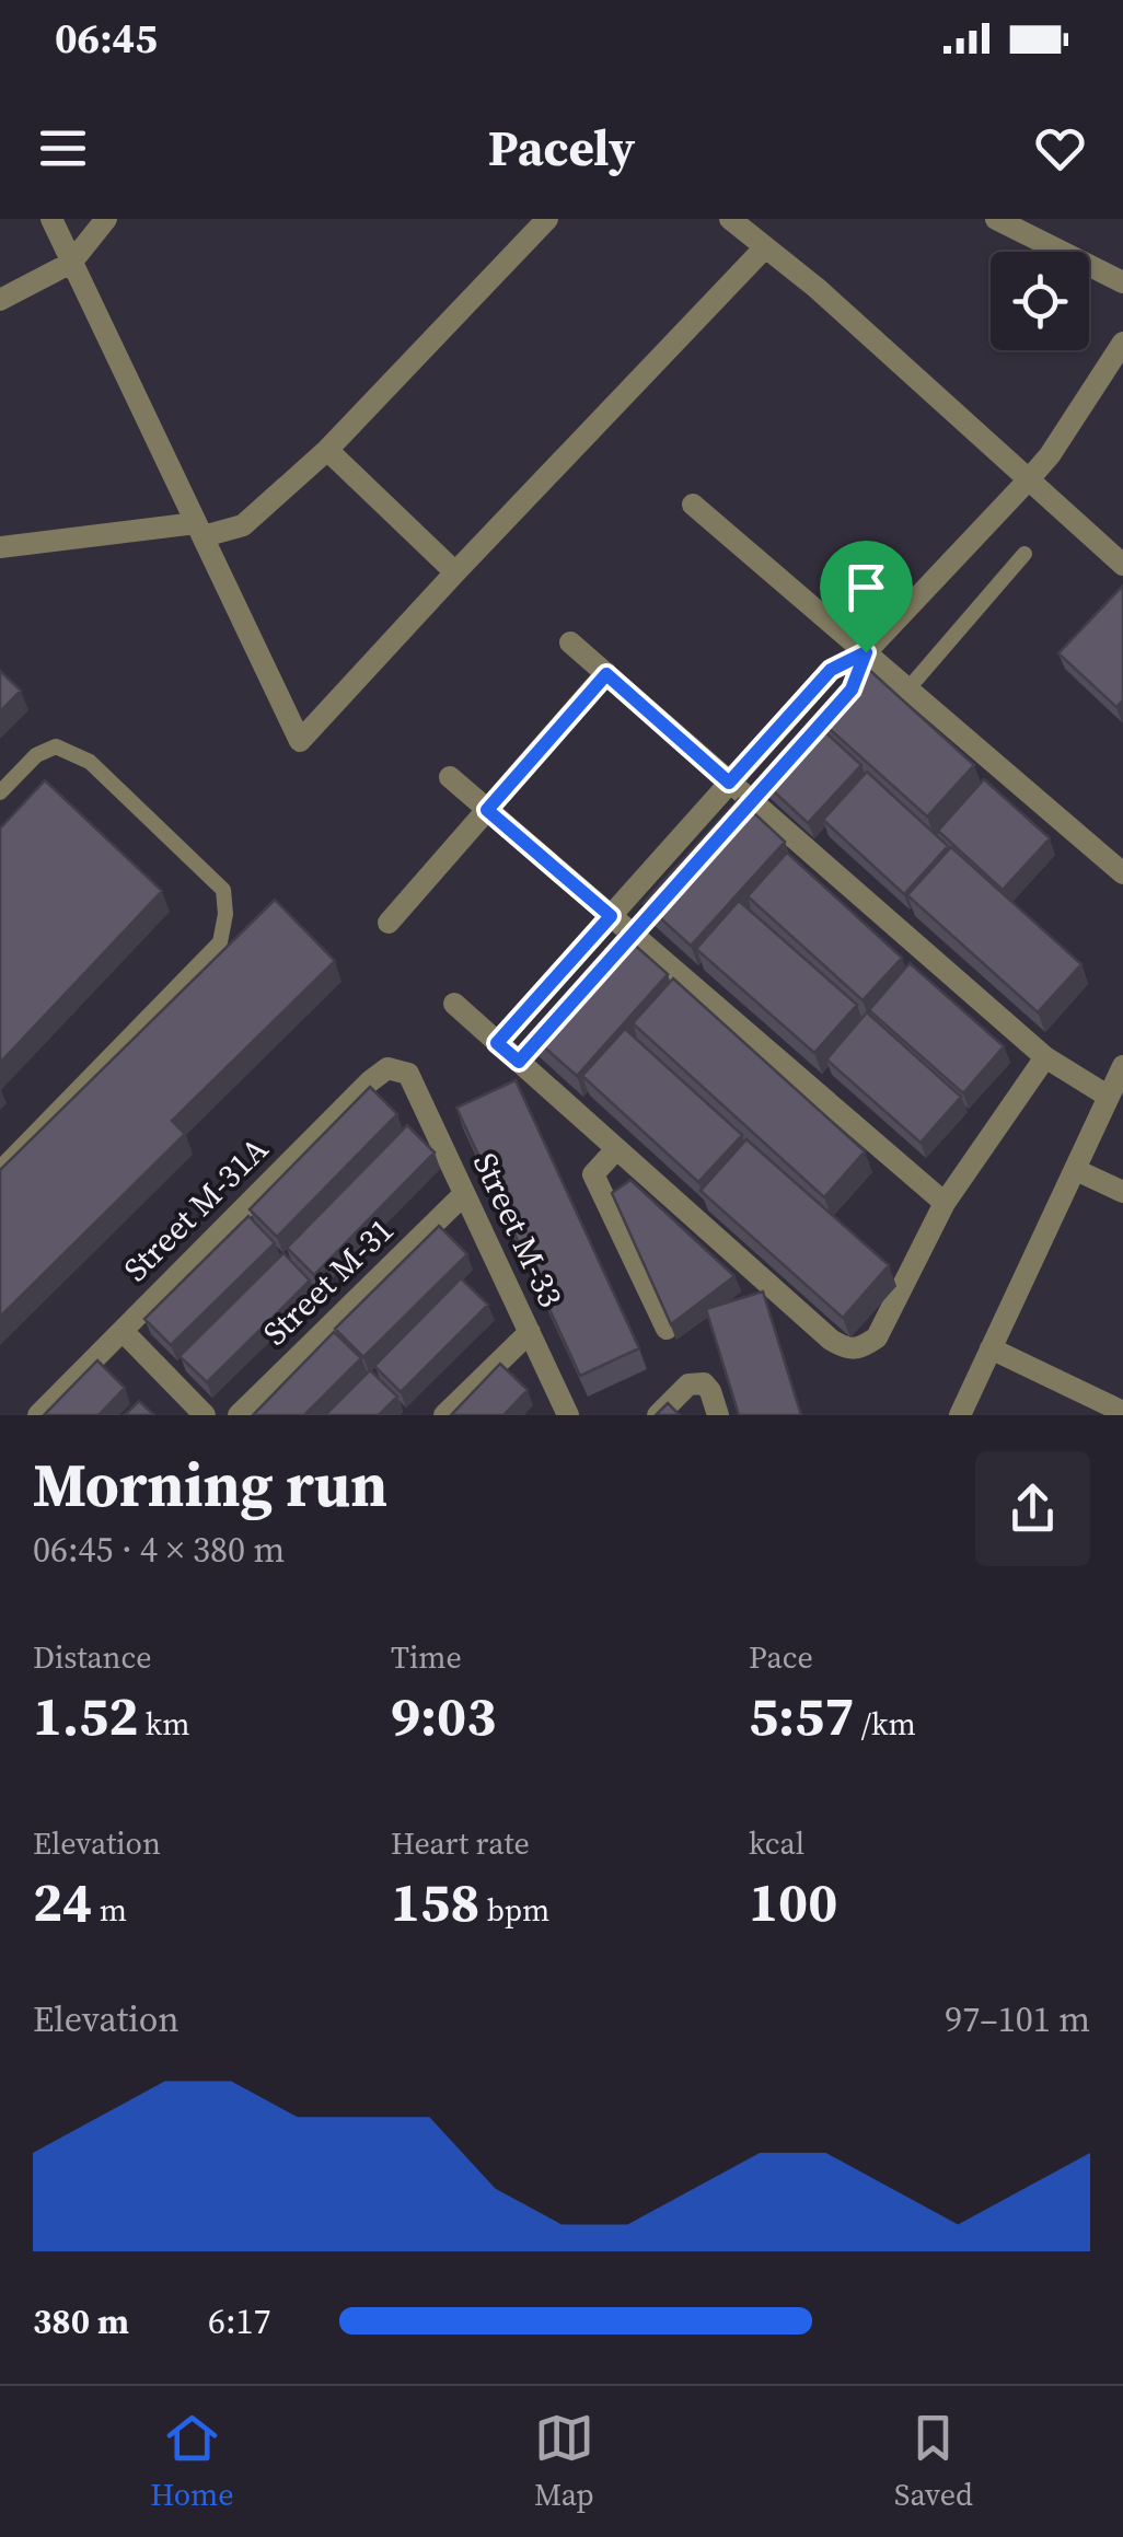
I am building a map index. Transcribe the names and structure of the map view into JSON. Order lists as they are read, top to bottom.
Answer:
{
  "streets": {
    "street": ["Street M-31A", "Street M-33", "Street M-31"]
  },
  "crossings": [
    ["Street M-31A", "Street M-33"],
    ["Street M-33", "Street M-31"]
  ],
  "page": {
    "status": "06:45",
    "header": "Pacely",
    "heading": ["Morning run", "06:45 · 4 × 380 m"],
    "stats": [
      ["Distance", "1.52 km"],
      ["Time", "9:03"],
      ["Pace", "5:57 /km"],
      ["Elevation", "24 m"],
      ["Heart rate", "158 bpm"],
      ["kcal", "100"]
    ],
    "chart": ["Elevation", "97–101 m"],
    "list": [
      {
        "name": "380 m",
        "note": "6:17"
      }
    ],
    "tabs": ["Home", "Map", "Saved"]
  }
}
